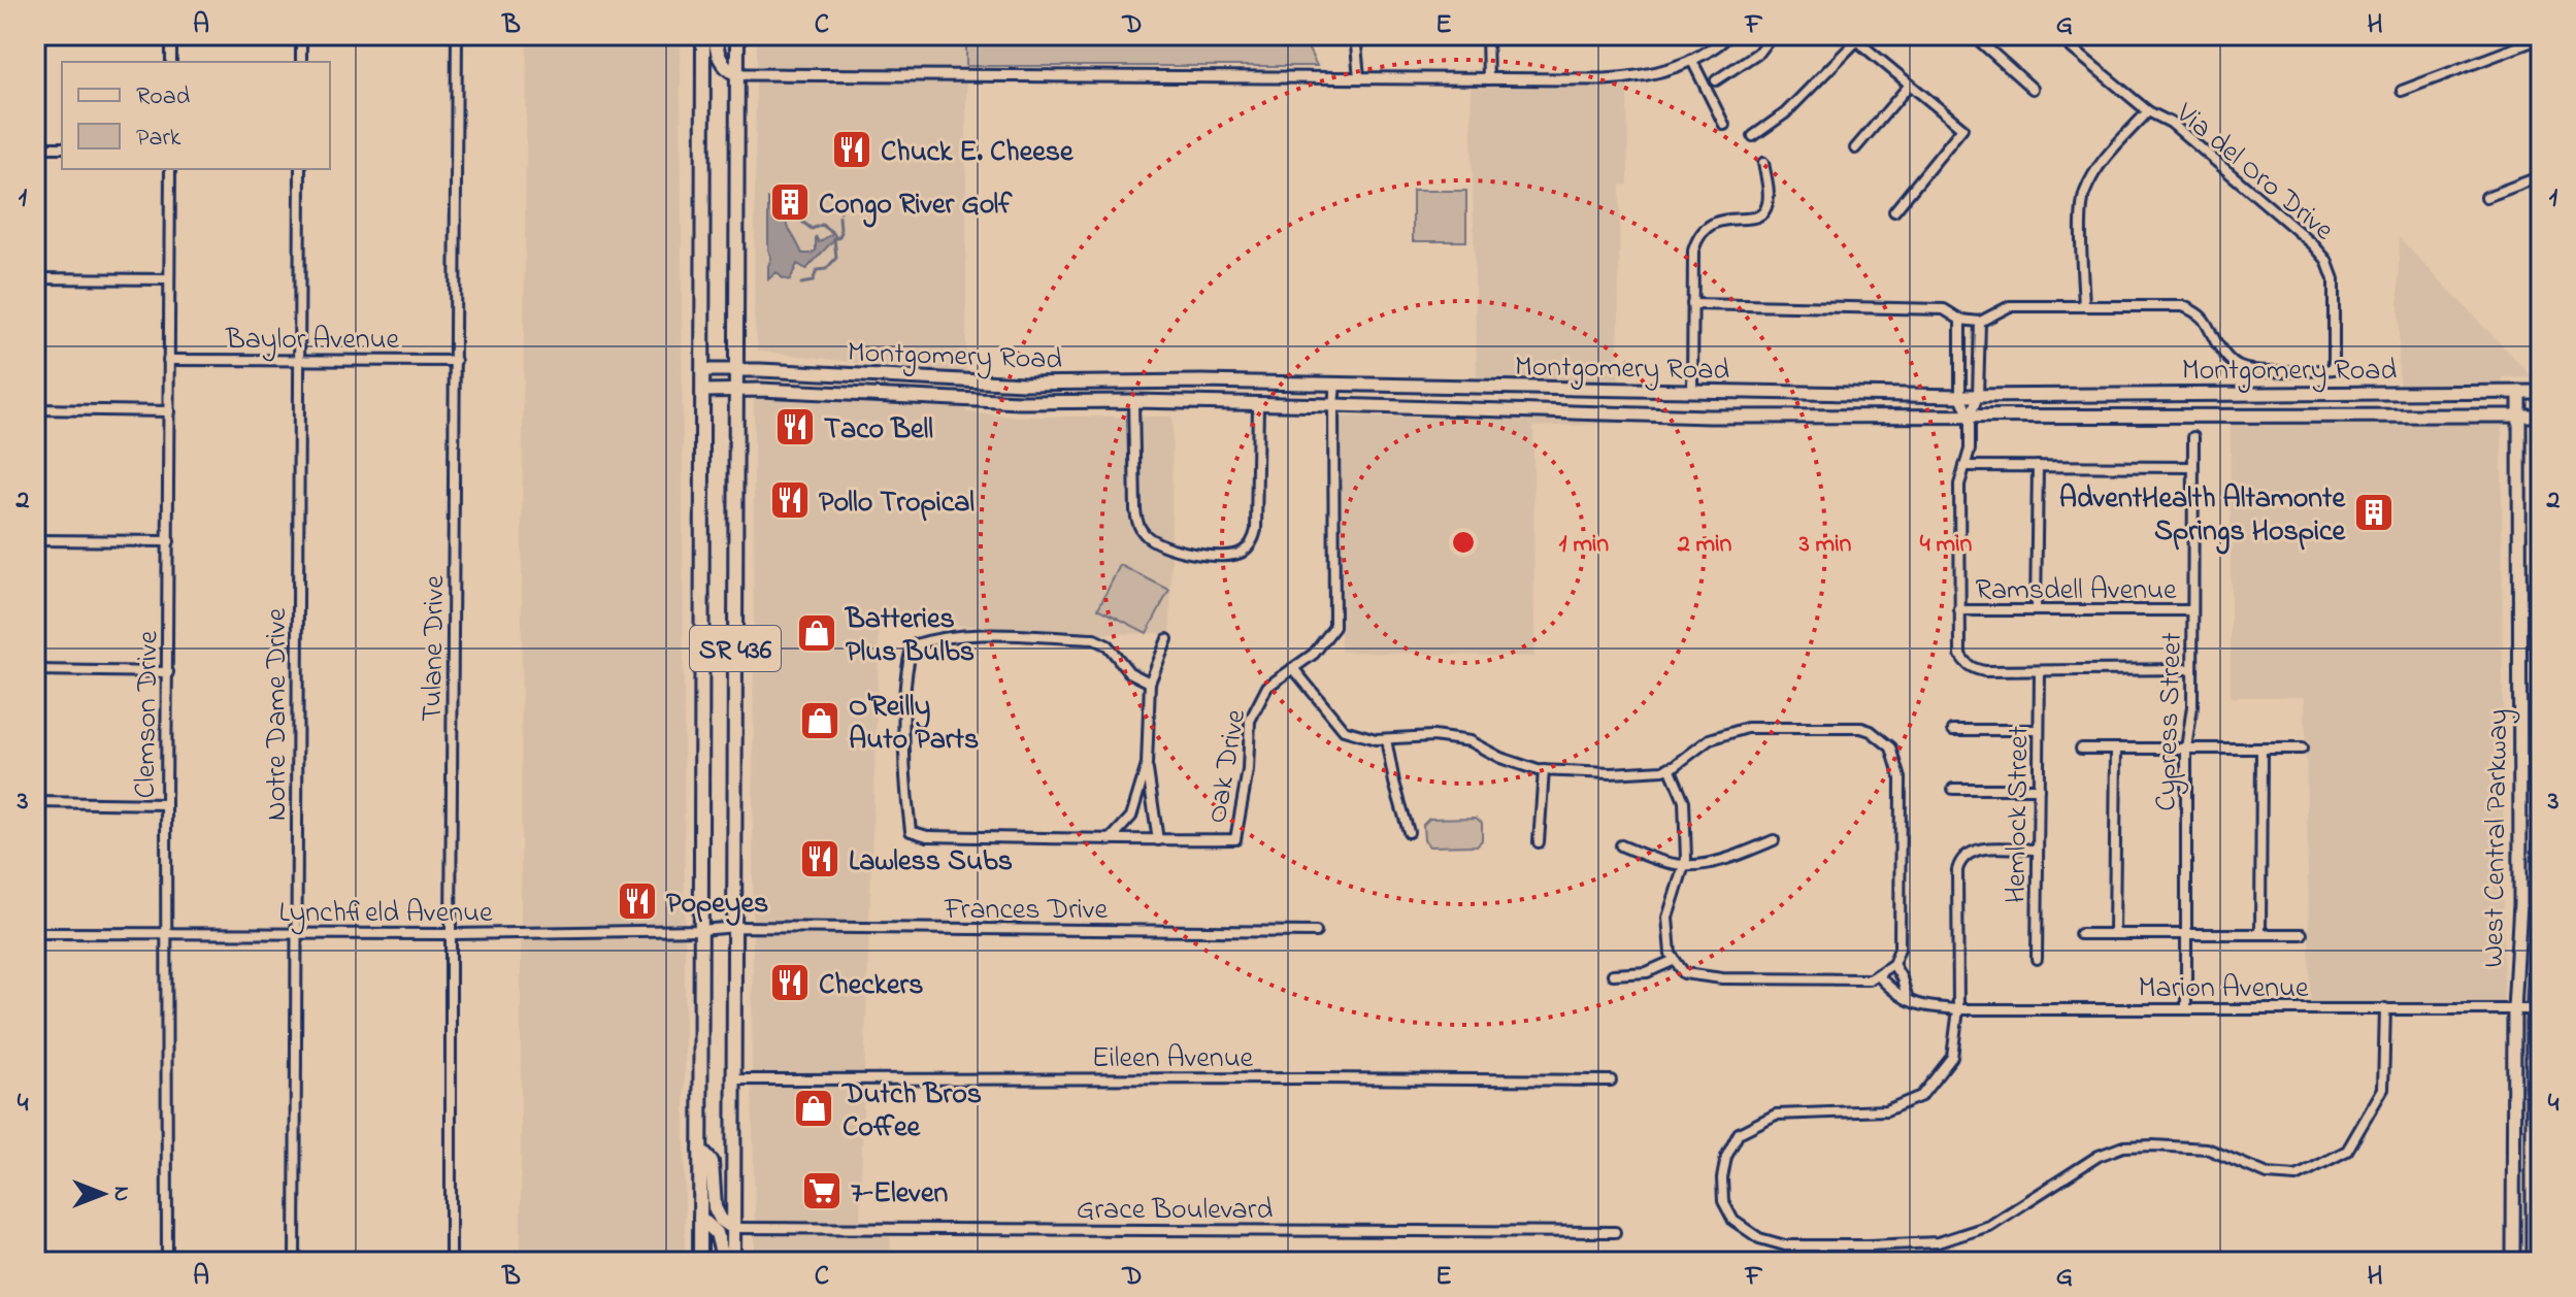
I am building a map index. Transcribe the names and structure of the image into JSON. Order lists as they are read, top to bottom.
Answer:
{
  "streets": {
    "main road": ["Montgomery Road", "SR 436", "West Central Parkway"],
    "street": [
      "Via del Oro Drive",
      "Baylor Avenue",
      "Ramsdell Avenue",
      "Tulane Drive",
      "Clemson Drive",
      "Notre Dame Drive",
      "Cypress Street",
      "Oak Drive",
      "Hemlock Street",
      "Frances Drive",
      "Lynchfield Avenue",
      "Marion Avenue",
      "Eileen Avenue",
      "Grace Boulevard"
    ]
  },
  "crossings": [
    ["Baylor Avenue", "Tulane Drive"],
    ["Baylor Avenue", "Clemson Drive"],
    ["Baylor Avenue", "Notre Dame Drive"],
    ["Montgomery Road", "SR 436"],
    ["Montgomery Road", "Oak Drive"],
    ["Montgomery Road", "West Central Parkway"],
    ["Ramsdell Avenue", "Cypress Street"],
    ["Tulane Drive", "Lynchfield Avenue"],
    ["SR 436", "Frances Drive"],
    ["SR 436", "Lynchfield Avenue"],
    ["SR 436", "Eileen Avenue"],
    ["SR 436", "Grace Boulevard"],
    ["Clemson Drive", "Lynchfield Avenue"],
    ["Notre Dame Drive", "Lynchfield Avenue"],
    ["Cypress Street", "Marion Avenue"],
    ["West Central Parkway", "Marion Avenue"],
    ["Frances Drive", "Lynchfield Avenue"]
  ],
  "places": {
    "restaurant": [
      "Chuck E. Cheese",
      "Taco Bell",
      "Pollo Tropical",
      "Lawless Subs",
      "Popeyes",
      "Checkers"
    ],
    "building": ["Congo River Golf", "AdventHealth Altamonte Springs Hospice"],
    "shop": ["Batteries Plus Bulbs", "O'Reilly Auto Parts", "Dutch Bros Coffee"],
    "supermarket": ["7-Eleven"]
  },
  "legend": ["Road", "Park"],
  "north": "right",
  "grid": {
    "columns": [
      "A",
      "B",
      "C",
      "D",
      "E",
      "F",
      "G",
      "H"
    ],
    "rows": [
      "1",
      "2",
      "3",
      "4"
    ]
  },
  "rings": [
    "1 min",
    "2 min",
    "3 min",
    "4 min"
  ]
}
